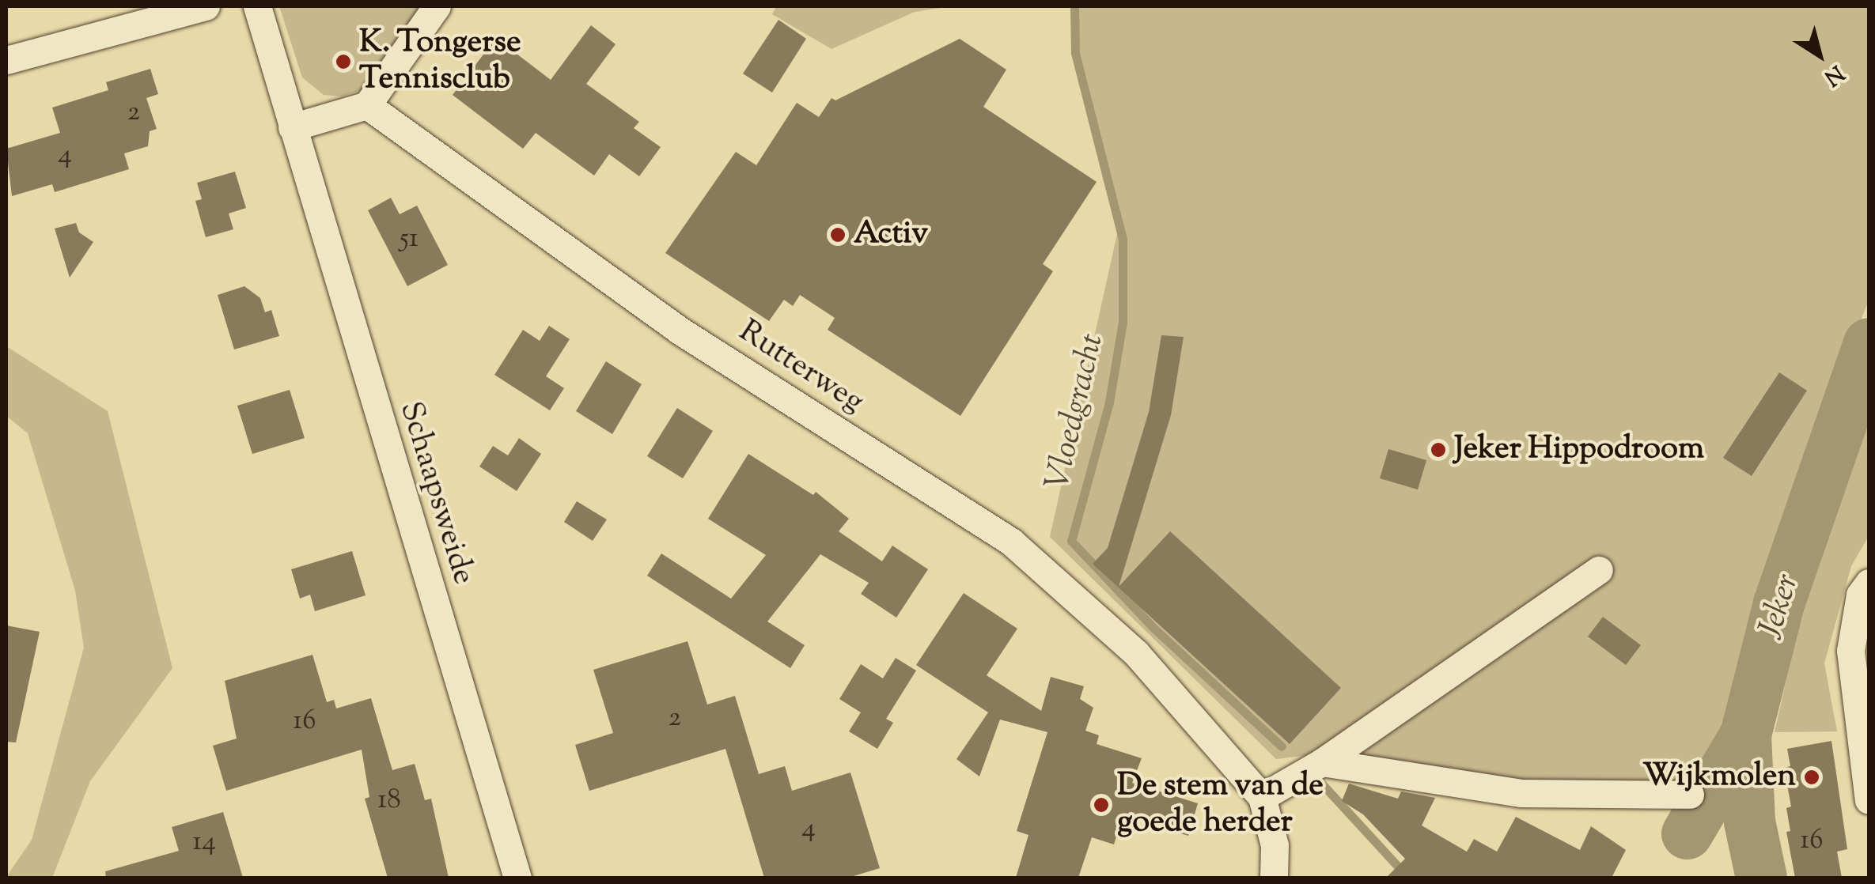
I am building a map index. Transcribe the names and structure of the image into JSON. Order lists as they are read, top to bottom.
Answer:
{
  "streets": {
    "street": ["Rutterweg", "Schaapsweide"]
  },
  "water": ["Vloedgracht", "Jeker"],
  "places": [
    "K. Tongerse Tennisclub",
    "Activ",
    "Jeker Hippodroom",
    "Wijkmolen",
    "De stem van de goede herder"
  ],
  "house_numbers": [
    "2",
    "4",
    "51",
    "2",
    "16",
    "18",
    "4",
    "16",
    "14"
  ],
  "north": "bottom right"
}
